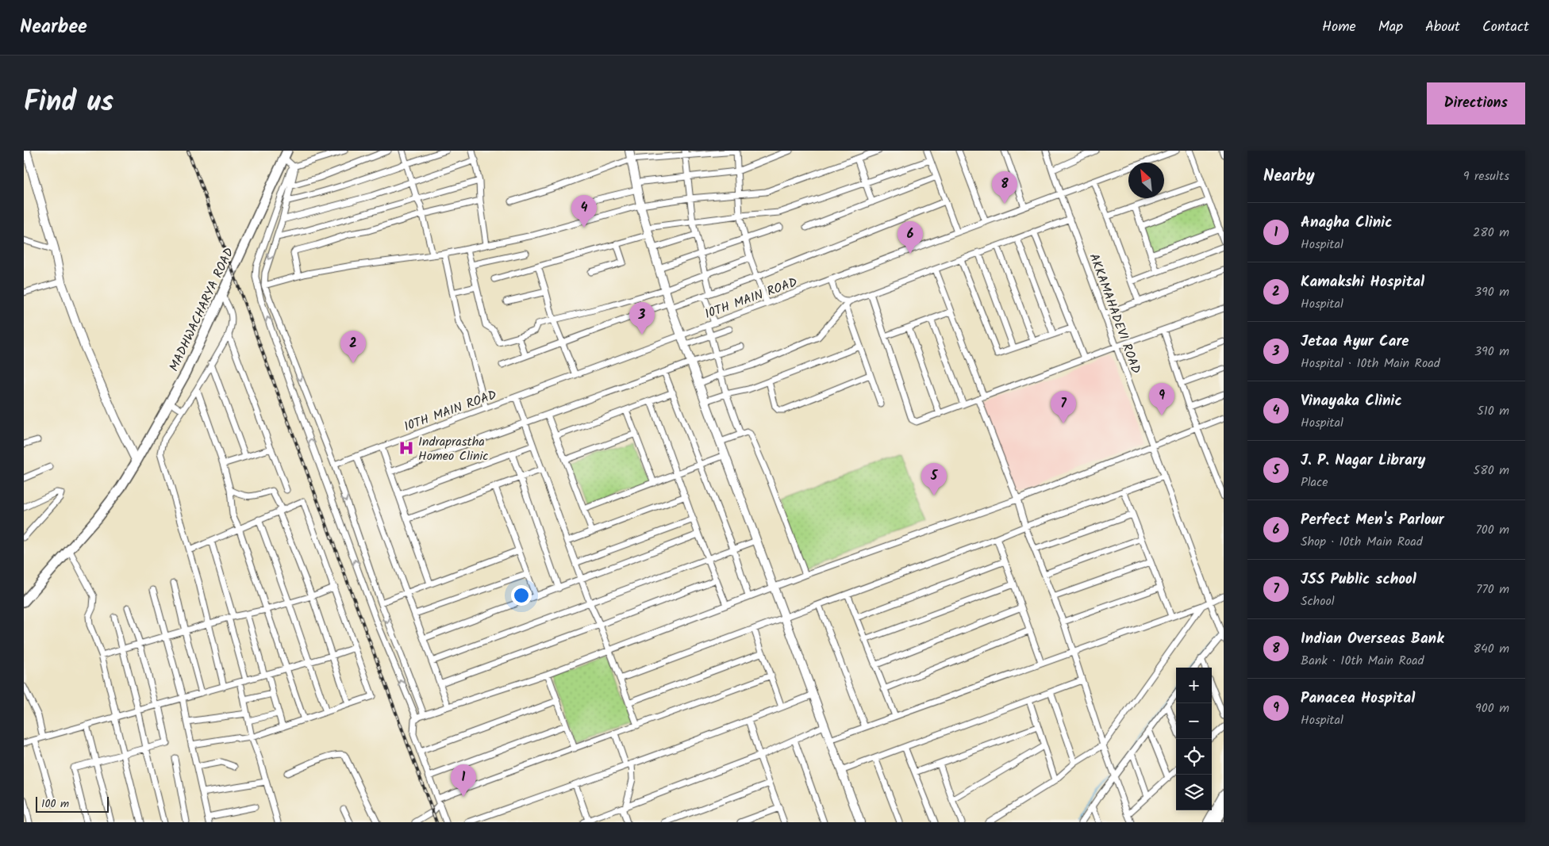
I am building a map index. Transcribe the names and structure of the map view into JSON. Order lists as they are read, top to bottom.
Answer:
{
  "streets": {
    "main road": ["MADHWACHARYA ROAD"],
    "street": ["10TH MAIN ROAD", "AKKAMAHADEVI ROAD"]
  },
  "crossings": [
    ["10TH MAIN ROAD", "AKKAMAHADEVI ROAD"]
  ],
  "places": {
    "hospital": ["Indraprastha Homeo Clinic"]
  },
  "scale_bar": "100 m",
  "north": "top left",
  "page": {
    "header": "Nearbee",
    "nav": [
      "Home",
      "Map",
      "About",
      "Contact"
    ],
    "title": "Find us",
    "buttons": "Directions",
    "heading": ["Nearby", "9 results"],
    "pins": [
      "8",
      "4",
      "6",
      "3",
      "2",
      "9",
      "7",
      "5",
      "1"
    ],
    "list": [
      {
        "mark": "1",
        "name": "Anagha Clinic",
        "note": "Hospital",
        "value": "280 m"
      },
      {
        "mark": "2",
        "name": "Kamakshi Hospital",
        "note": "Hospital",
        "value": "390 m"
      },
      {
        "mark": "3",
        "name": "Jetaa Ayur Care",
        "note": "Hospital · 10th Main Road",
        "value": "390 m"
      },
      {
        "mark": "4",
        "name": "Vinayaka Clinic",
        "note": "Hospital",
        "value": "510 m"
      },
      {
        "mark": "5",
        "name": "J. P. Nagar Library",
        "note": "Place",
        "value": "580 m"
      },
      {
        "mark": "6",
        "name": "Perfect Men's Parlour",
        "note": "Shop · 10th Main Road",
        "value": "700 m"
      },
      {
        "mark": "7",
        "name": "JSS Public school",
        "note": "School",
        "value": "770 m"
      },
      {
        "mark": "8",
        "name": "Indian Overseas Bank",
        "note": "Bank · 10th Main Road",
        "value": "840 m"
      },
      {
        "mark": "9",
        "name": "Panacea Hospital",
        "note": "Hospital",
        "value": "900 m"
      }
    ],
    "map_buttons": ["+", "−"],
    "scale": "100 m"
  }
}
